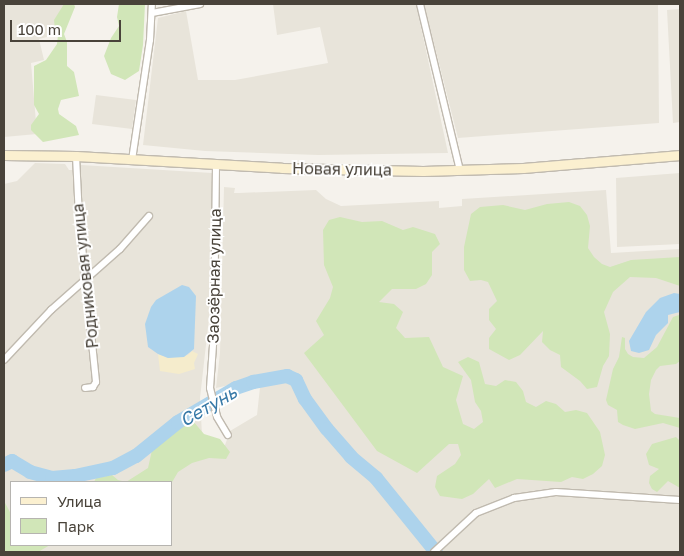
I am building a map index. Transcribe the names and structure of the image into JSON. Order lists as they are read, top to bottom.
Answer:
{
  "streets": {
    "street": ["Новая улица", "Родниковая улица", "Заозёрная улица"]
  },
  "crossings": [
    ["Новая улица", "Родниковая улица"],
    ["Новая улица", "Заозёрная улица"]
  ],
  "water": ["Сетунь"],
  "legend": ["Улица", "Парк"],
  "scale_bar": "100 m"
}
